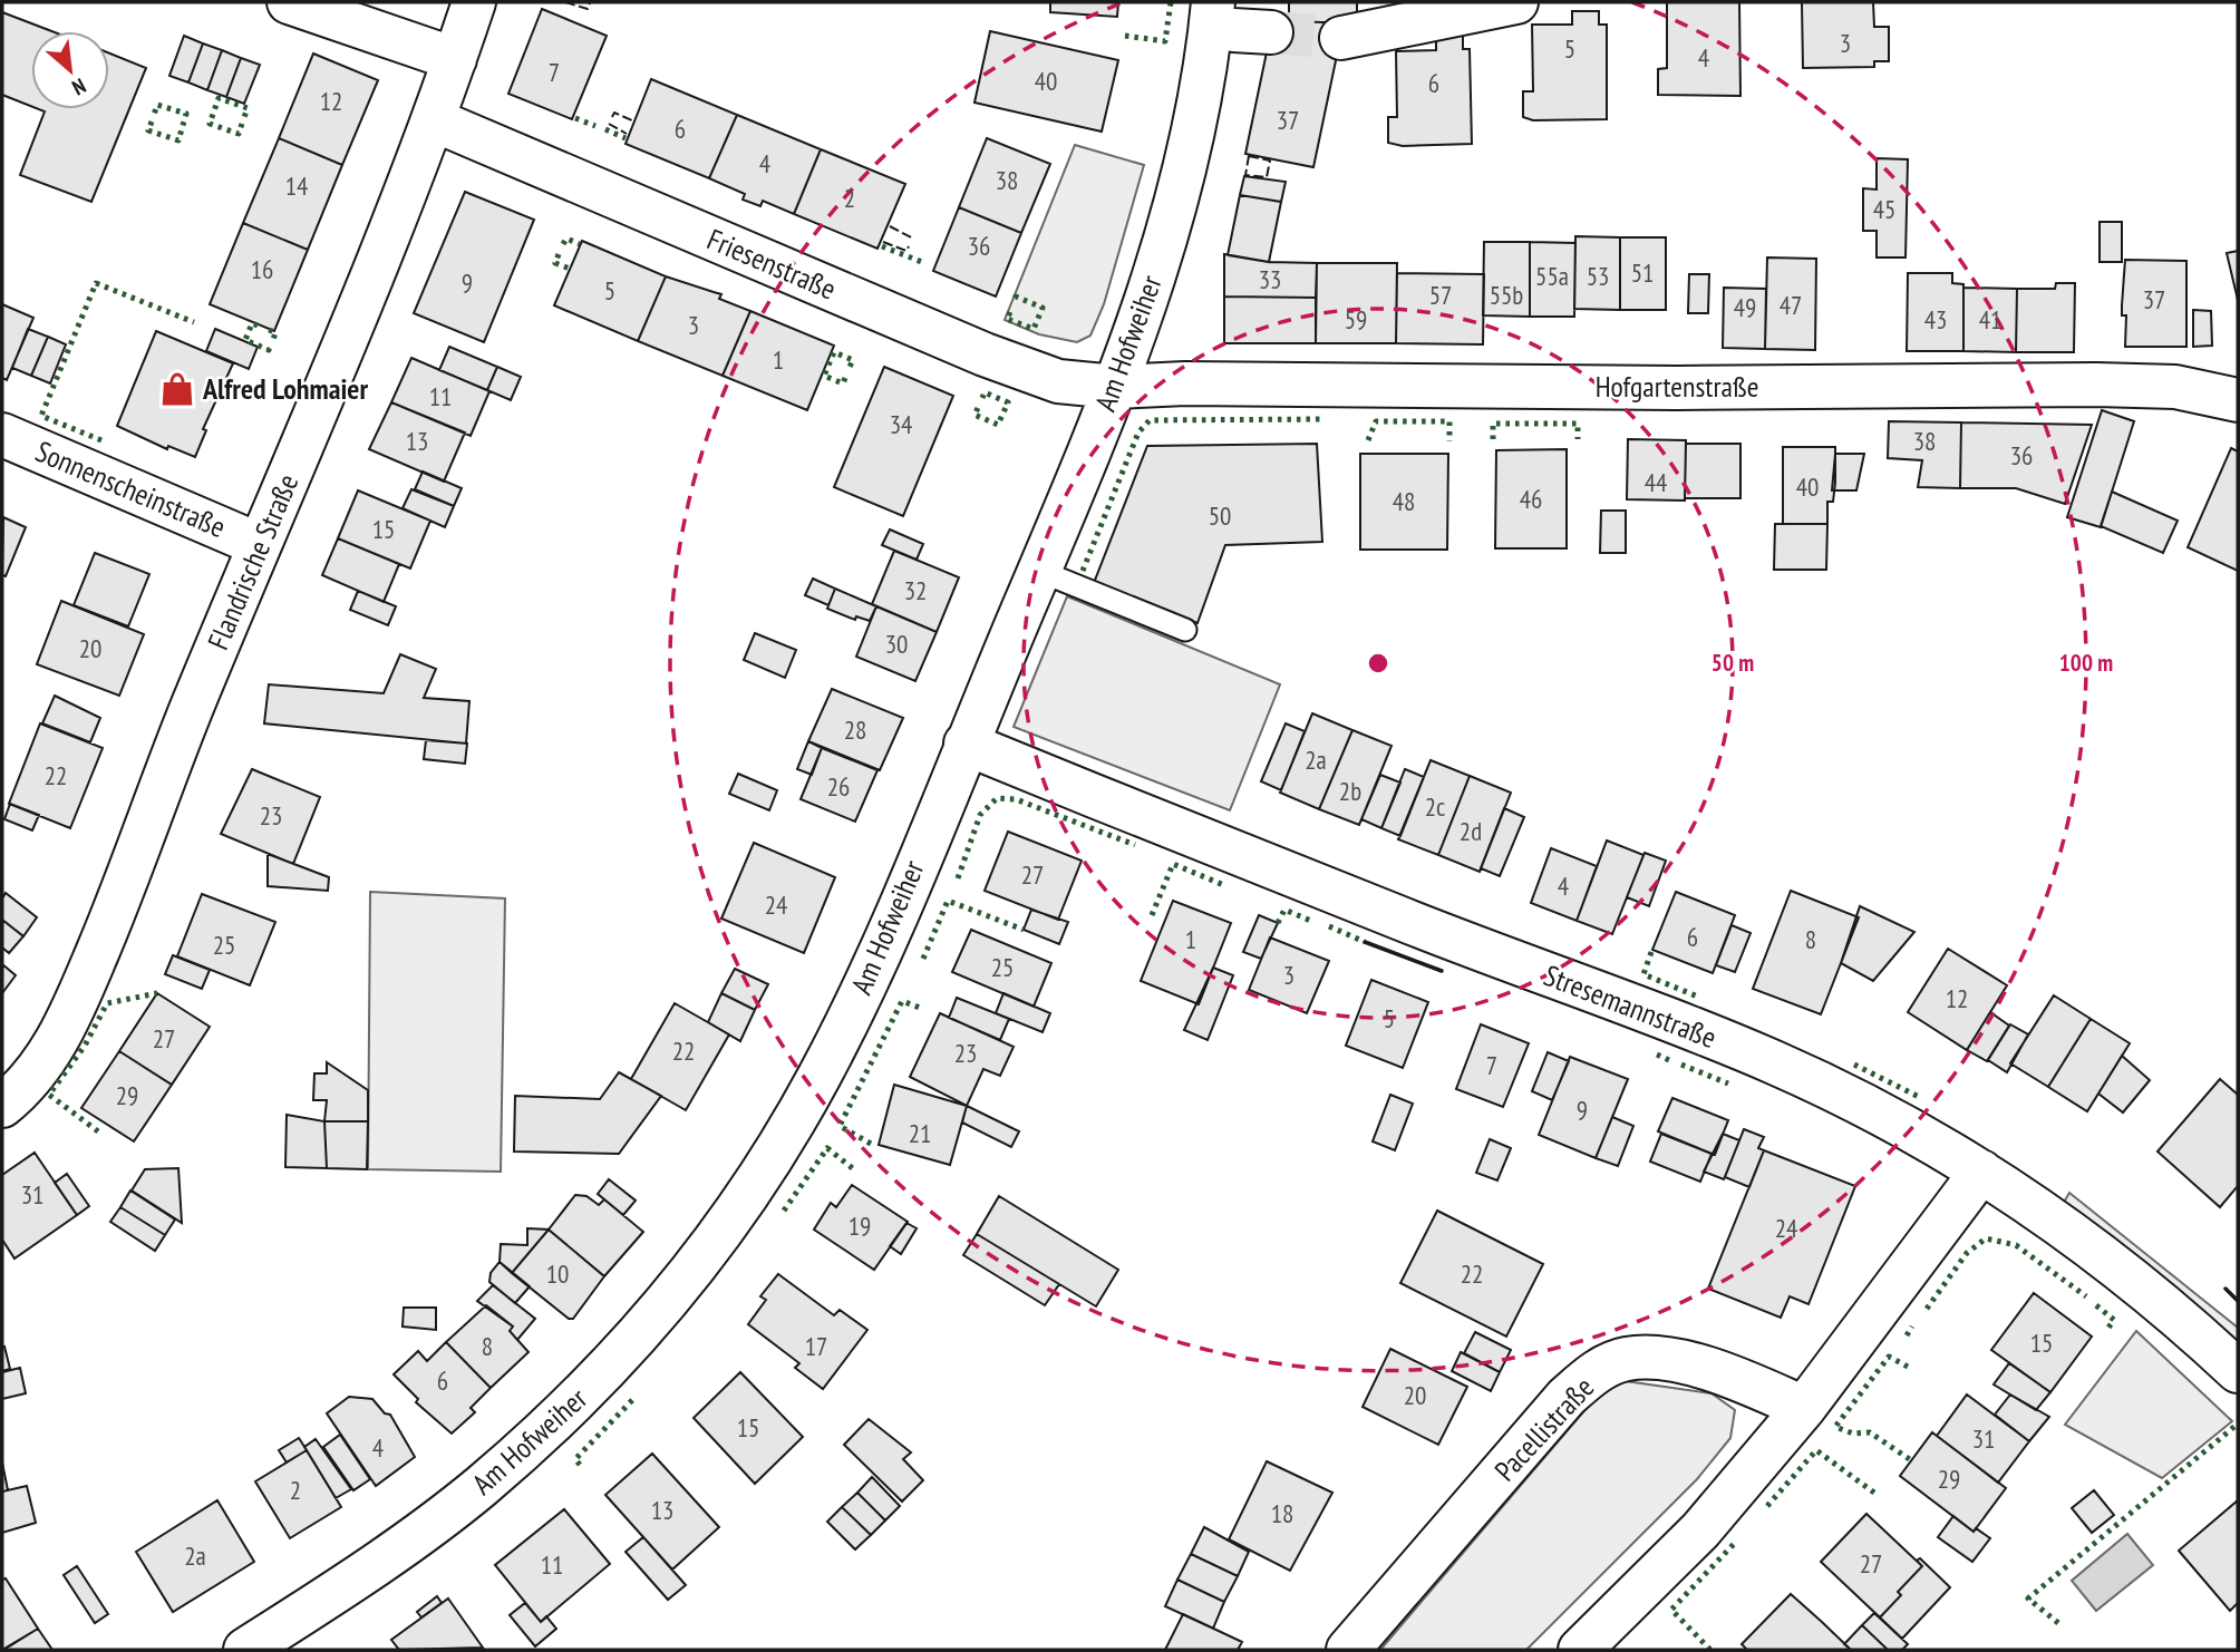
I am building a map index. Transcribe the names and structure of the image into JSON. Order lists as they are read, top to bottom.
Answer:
{
  "streets": {
    "street": [
      "Friesenstraße",
      "Am Hofweiher",
      "Hofgartenstraße",
      "Sonnenscheinstraße",
      "Flandrische Straße",
      "Stresemannstraße",
      "Pacellistraße"
    ]
  },
  "crossings": [
    ["Friesenstraße", "Am Hofweiher"],
    ["Friesenstraße", "Hofgartenstraße"],
    ["Friesenstraße", "Flandrische Straße"],
    ["Am Hofweiher", "Hofgartenstraße"],
    ["Am Hofweiher", "Stresemannstraße"],
    ["Sonnenscheinstraße", "Flandrische Straße"]
  ],
  "places": {
    "shop": ["Alfred Lohmaier"]
  },
  "house_numbers": [
    "3",
    "5",
    "4",
    "7",
    "40",
    "6",
    "12",
    "37",
    "6",
    "4",
    "38",
    "14",
    "2",
    "45",
    "36",
    "16",
    "51",
    "55a",
    "53",
    "33",
    "9",
    "5",
    "57",
    "55b",
    "37",
    "47",
    "49",
    "59",
    "43",
    "41",
    "3",
    "1",
    "11",
    "34",
    "13",
    "38",
    "36",
    "44",
    "40",
    "46",
    "48",
    "50",
    "15",
    "32",
    "30",
    "20",
    "28",
    "2a",
    "22",
    "26",
    "2b",
    "2c",
    "23",
    "2d",
    "27",
    "4",
    "24",
    "6",
    "1",
    "8",
    "25",
    "25",
    "3",
    "12",
    "5",
    "27",
    "22",
    "23",
    "7",
    "29",
    "9",
    "21",
    "31",
    "19",
    "24",
    "10",
    "22",
    "15",
    "8",
    "17",
    "6",
    "20",
    "15",
    "31",
    "4",
    "29",
    "2",
    "13",
    "18",
    "2a",
    "27",
    "11"
  ],
  "north": "bottom right",
  "rings": ["50 m", "100 m"]
}
